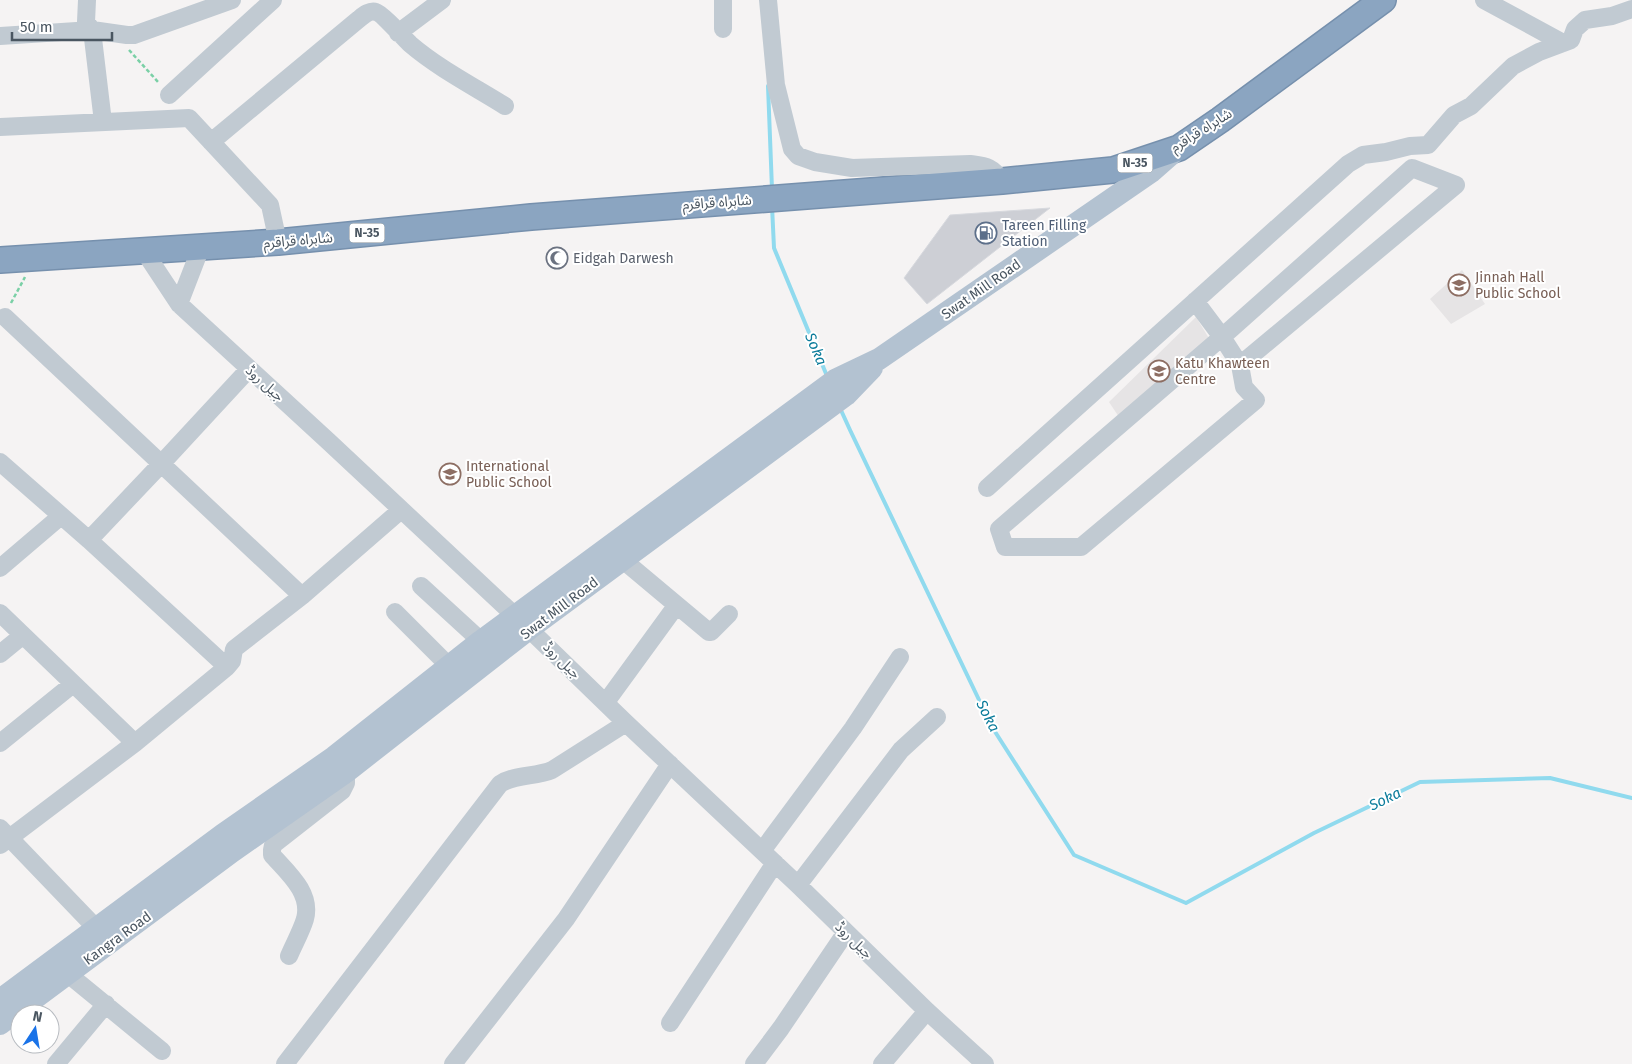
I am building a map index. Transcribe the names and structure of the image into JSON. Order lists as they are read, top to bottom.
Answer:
{
  "streets": {
    "highway": ["شاہراہ قراقرم", "N-35"],
    "main road": ["Swat Mill Road", "Kangra Road"],
    "street": ["جیل روڈ"]
  },
  "crossings": [
    ["شاہراہ قراقرم", "Swat Mill Road"],
    ["شاہراہ قراقرم", "جیل روڈ"],
    ["Swat Mill Road", "جیل روڈ"],
    ["Swat Mill Road", "Kangra Road"]
  ],
  "water": ["Soka"],
  "places": {
    "fuel station": ["Tareen Filling Station"],
    "mosque": ["Eidgah Darwesh"],
    "school or university": ["Jinnah Hall Public School", "Katu Khawteen Centre", "International Public School"]
  },
  "scale_bar": "50 m",
  "north": "top"
}
